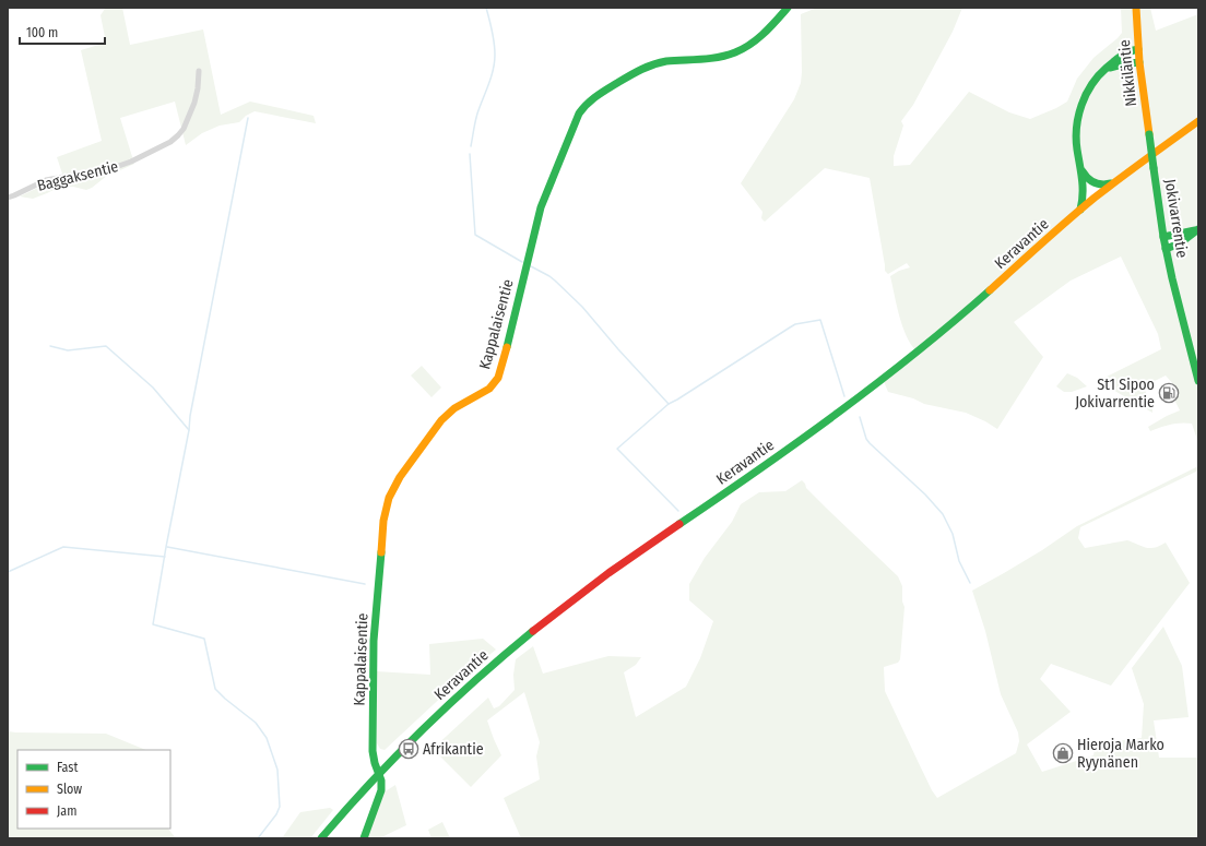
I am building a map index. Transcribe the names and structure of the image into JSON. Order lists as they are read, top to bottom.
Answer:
{
  "streets": {
    "main road": [
      "Nikkiläntie",
      "Jokivarrentie",
      "Keravantie",
      "Kappalaisentie"
    ],
    "street": ["Baggaksentie"]
  },
  "crossings": [
    ["Nikkiläntie", "Jokivarrentie"],
    ["Keravantie", "Kappalaisentie"]
  ],
  "places": {
    "fuel station": ["St1 Sipoo Jokivarrentie"],
    "bus stop": ["Afrikantie"],
    "shop": ["Hieroja Marko Ryynänen"]
  },
  "legend": ["Fast", "Slow", "Jam"],
  "scale_bar": "100 m"
}
